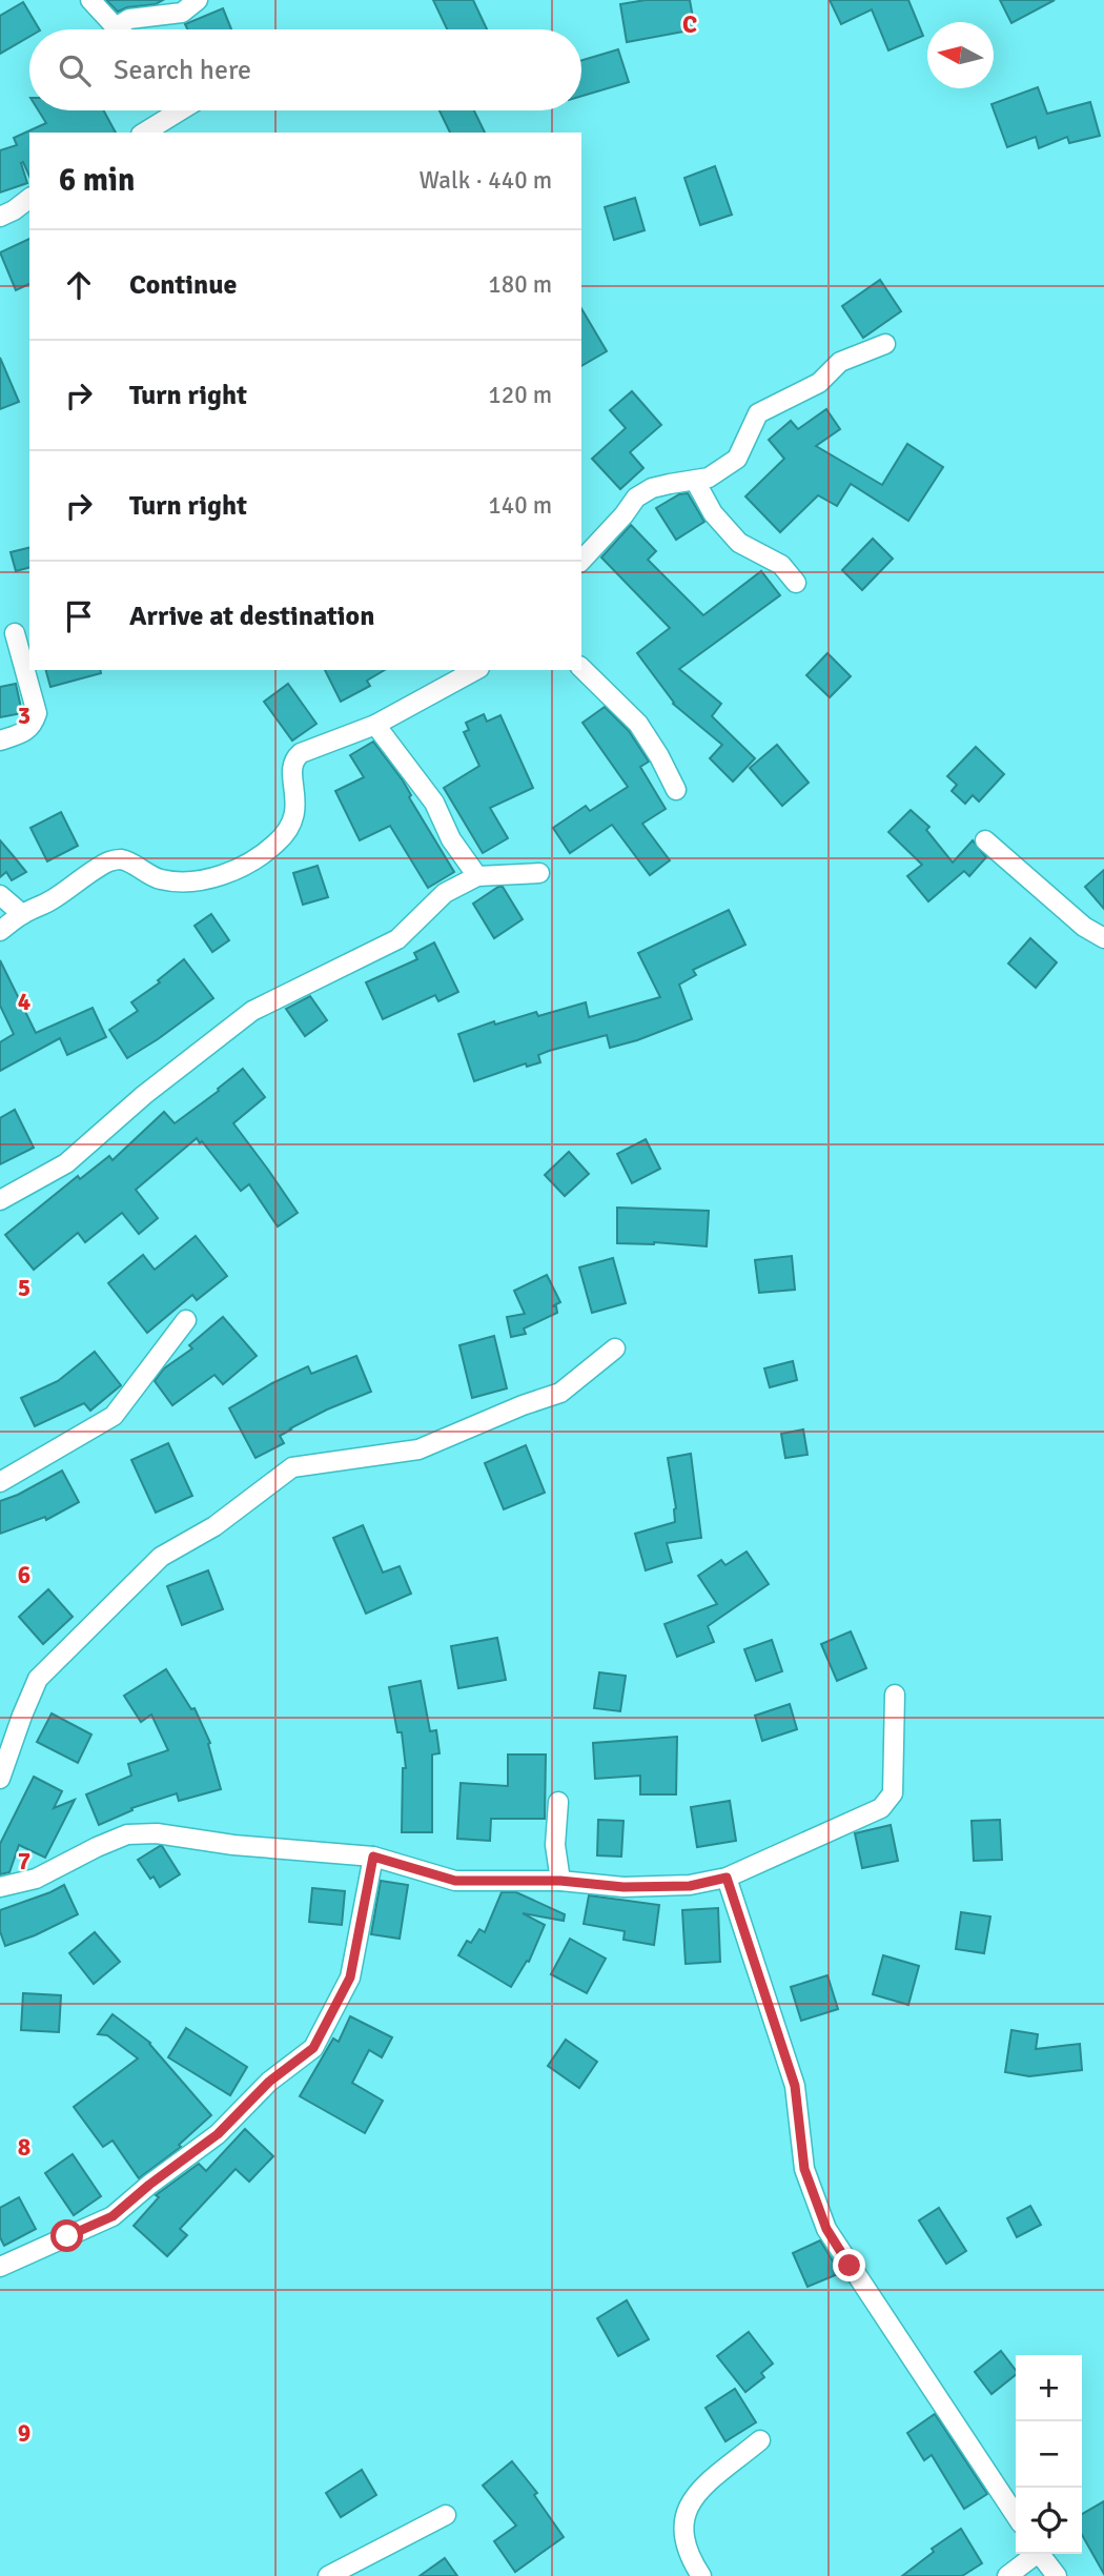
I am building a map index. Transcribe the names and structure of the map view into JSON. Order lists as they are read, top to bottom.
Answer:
{
  "north": "left",
  "page": {
    "search": "Search here",
    "heading": ["6 min", "Walk · 440 m"],
    "list": [
      ["Continue", "180 m"],
      ["Turn right", "120 m"],
      ["Turn right", "140 m"],
      "Arrive at destination"
    ],
    "map_buttons": ["+", "−"]
  },
  "grid": {
    "columns": ["C"],
    "rows": [
      "3",
      "4",
      "5",
      "6",
      "7",
      "8",
      "9"
    ]
  }
}
